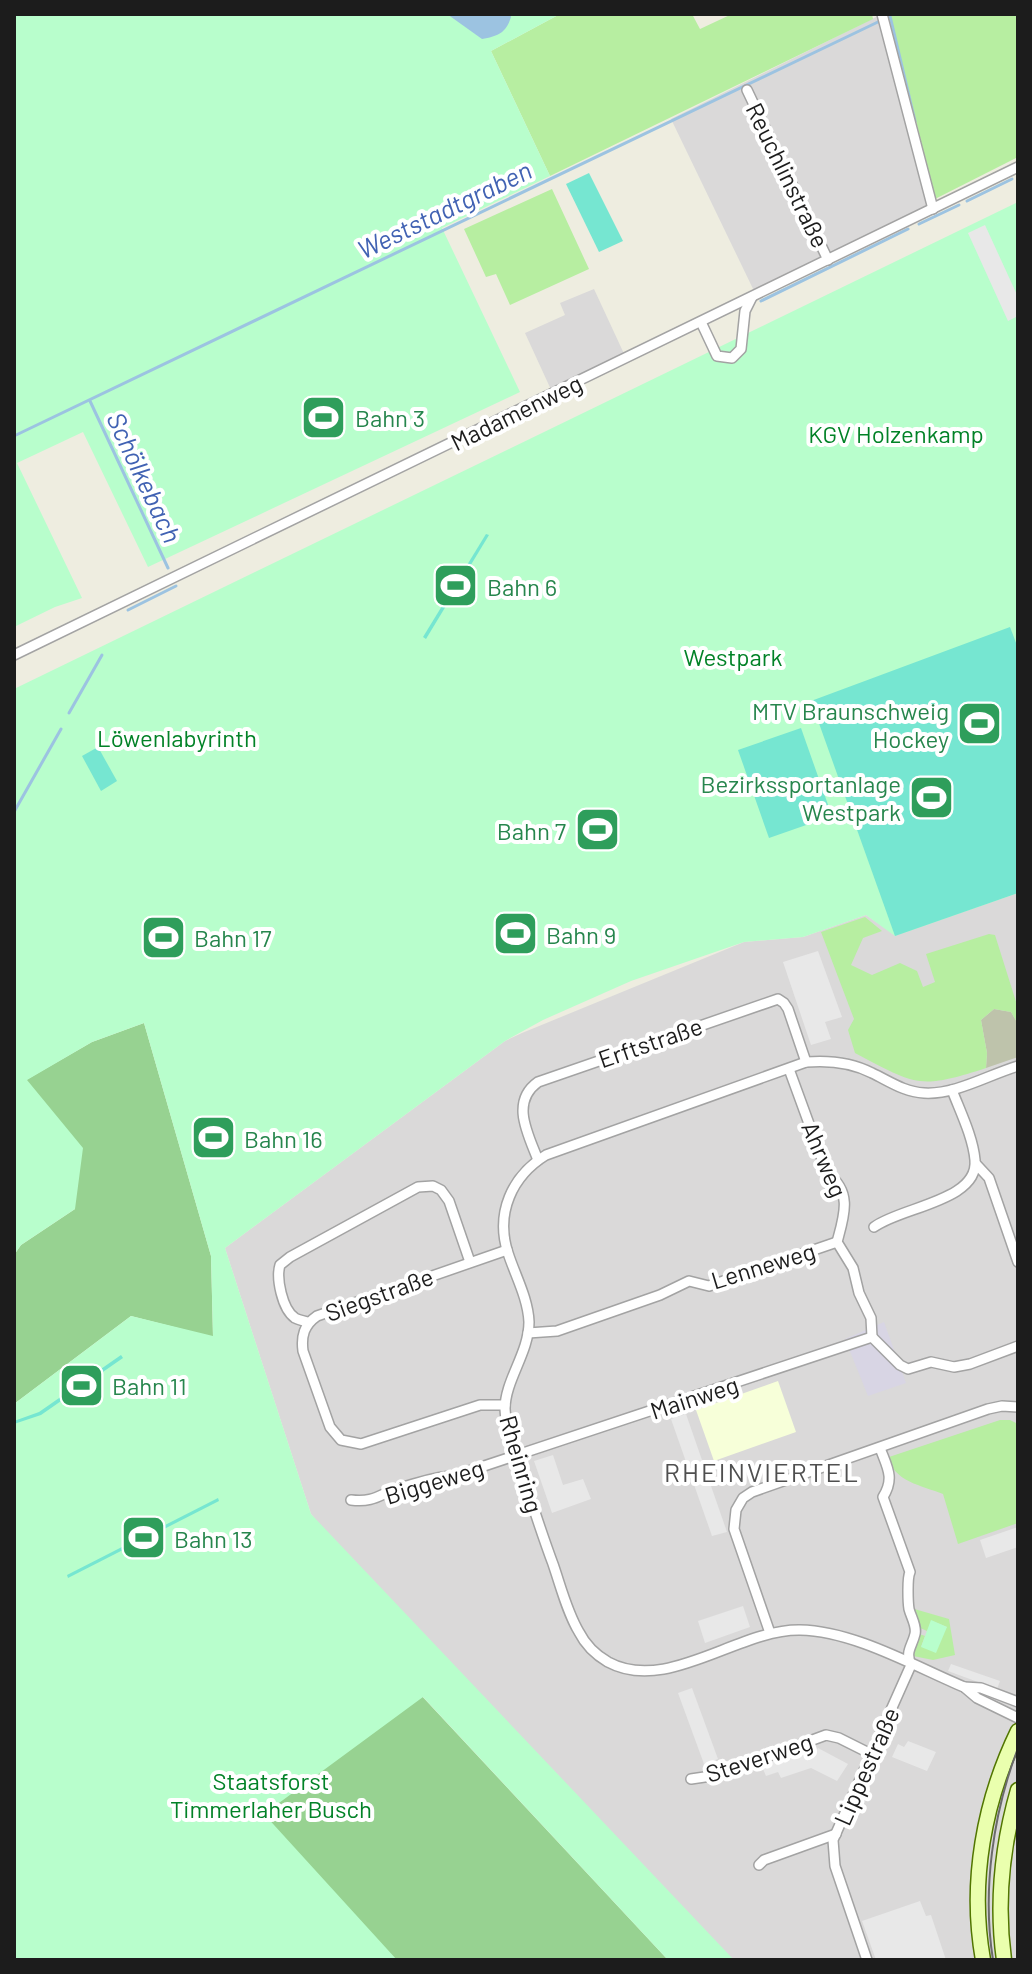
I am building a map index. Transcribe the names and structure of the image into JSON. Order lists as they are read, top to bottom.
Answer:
{
  "streets": {
    "street": [
      "Reuchlinstraße",
      "Madamenweg",
      "Erftstraße",
      "Ahrweg",
      "Lenneweg",
      "Siegstraße",
      "Mainweg",
      "Rheinring",
      "Biggeweg",
      "Steverweg",
      "Lippestraße"
    ]
  },
  "crossings": [
    ["Reuchlinstraße", "Madamenweg"],
    ["Erftstraße", "Rheinring"],
    ["Ahrweg", "Lenneweg"],
    ["Ahrweg", "Rheinring"],
    ["Lenneweg", "Rheinring"],
    ["Siegstraße", "Rheinring"],
    ["Mainweg", "Rheinring"],
    ["Mainweg", "Biggeweg"],
    ["Rheinring", "Biggeweg"],
    ["Rheinring", "Lippestraße"],
    ["Steverweg", "Lippestraße"]
  ],
  "districts": ["RHEINVIERTEL"],
  "water": ["Weststadtgraben", "Schölkebach"],
  "parks": [
    "KGV Holzenkamp",
    "Westpark",
    "Löwenlabyrinth",
    "Staatsforst Timmerlaher Busch"
  ],
  "places": {
    "sports": [
      "Bahn 3",
      "Bahn 6",
      "MTV Braunschweig Hockey",
      "Bezirkssportanlage Westpark",
      "Bahn 7",
      "Bahn 9",
      "Bahn 17",
      "Bahn 16",
      "Bahn 11",
      "Bahn 13"
    ]
  }
}
